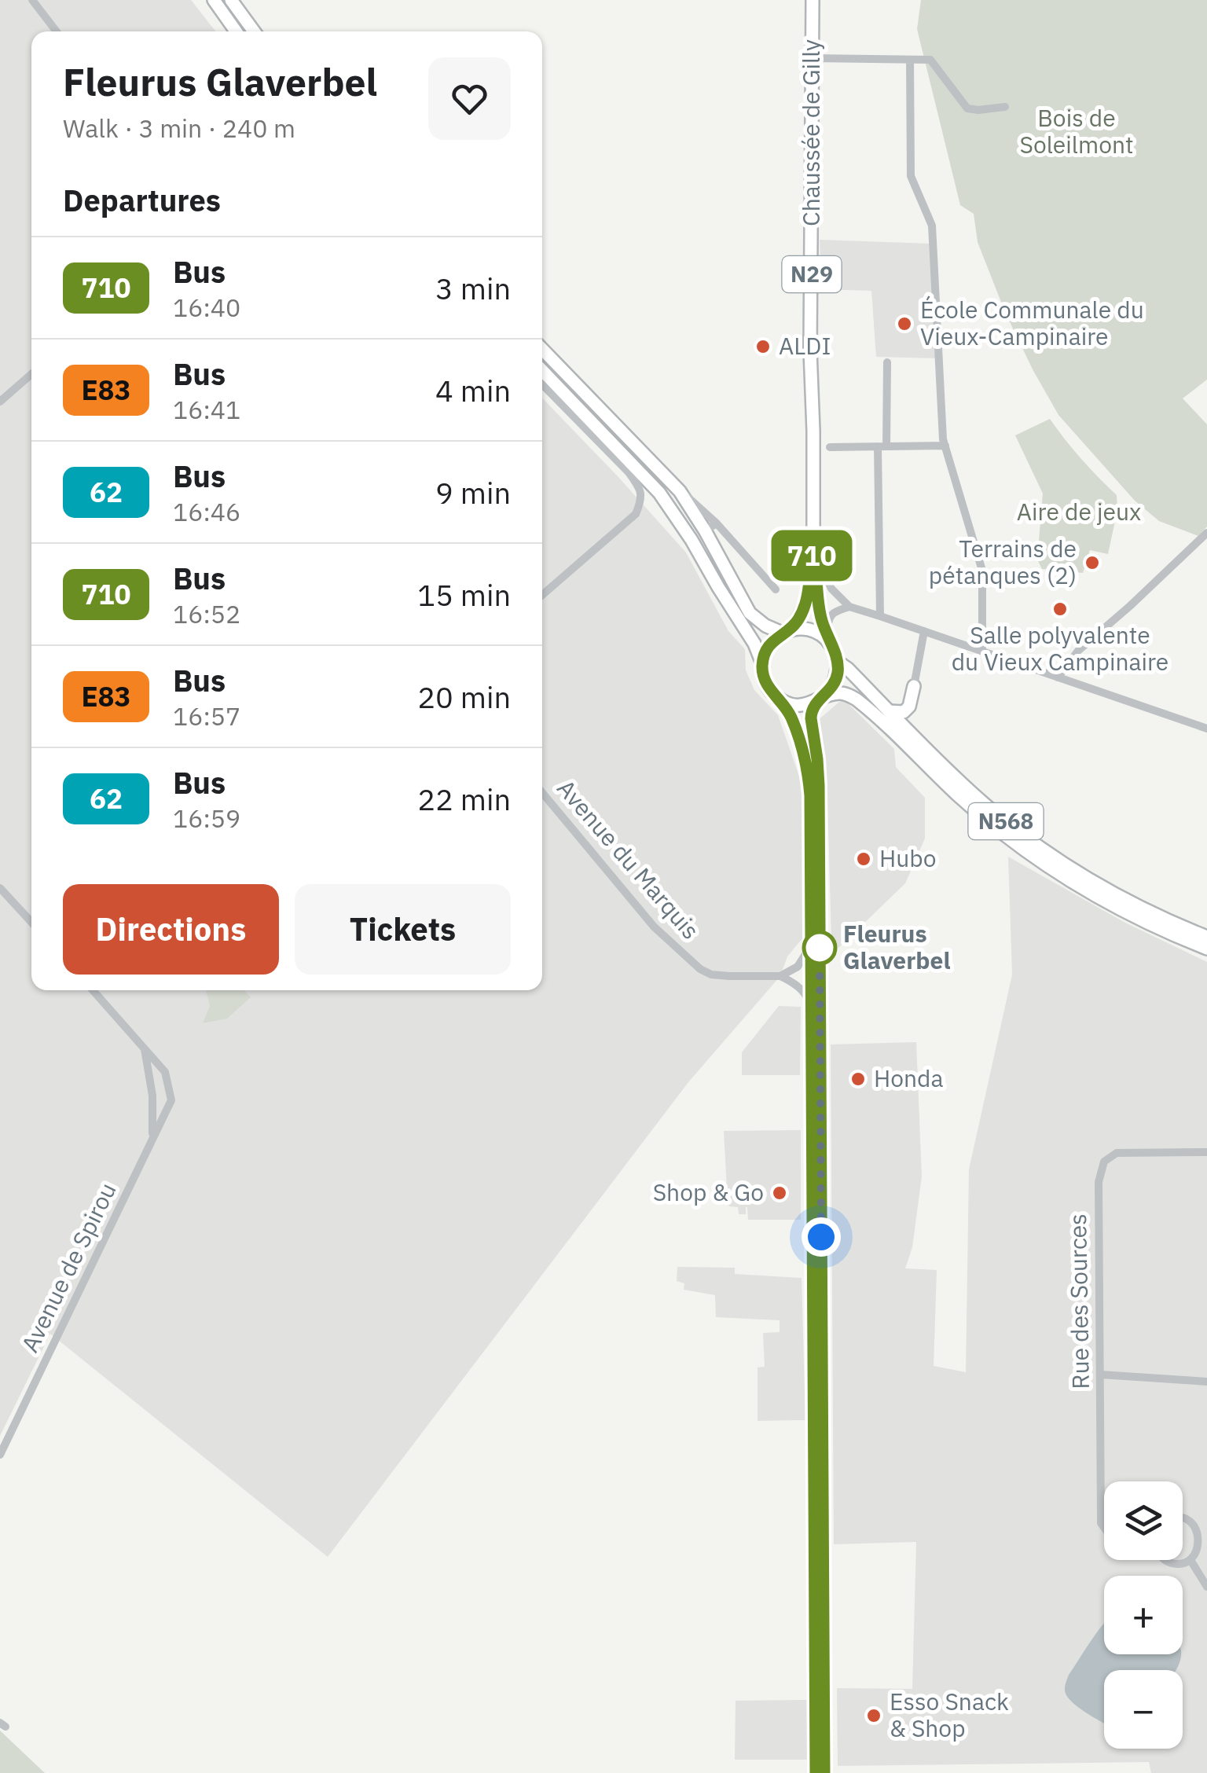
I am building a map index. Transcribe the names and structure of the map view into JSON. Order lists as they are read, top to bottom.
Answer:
{
  "streets": {
    "main road": ["Chaussée de Gilly", "N29", "N568"],
    "street": ["Avenue du Marquis", "Avenue de Spirou", "Rue des Sources"]
  },
  "crossings": [
    ["Chaussée de Gilly", "N568"]
  ],
  "parks": ["Bois de Soleilmont", "Aire de jeux"],
  "places": [
    "École Communale du Vieux-Campinaire",
    "ALDI",
    "Terrains de pétanques (2)",
    "Salle polyvalente du Vieux Campinaire",
    "Hubo",
    "Fleurus Glaverbel",
    "Honda",
    "Shop & Go",
    "Esso Snack & Shop"
  ],
  "lines": ["bus line 710"],
  "page": {
    "on_map": "710",
    "heading": [
      ["Fleurus Glaverbel", "Walk · 3 min · 240 m"],
      "Departures"
    ],
    "list": [
      {
        "mark": "710",
        "name": "Bus",
        "note": "16:40",
        "value": "3 min"
      },
      {
        "mark": "E83",
        "name": "Bus",
        "note": "16:41",
        "value": "4 min"
      },
      {
        "mark": "62",
        "name": "Bus",
        "note": "16:46",
        "value": "9 min"
      },
      {
        "mark": "710",
        "name": "Bus",
        "note": "16:52",
        "value": "15 min"
      },
      {
        "mark": "E83",
        "name": "Bus",
        "note": "16:57",
        "value": "20 min"
      },
      {
        "mark": "62",
        "name": "Bus",
        "note": "16:59",
        "value": "22 min"
      }
    ],
    "buttons": ["Directions", "Tickets"],
    "map_buttons": ["+", "−"]
  }
}
